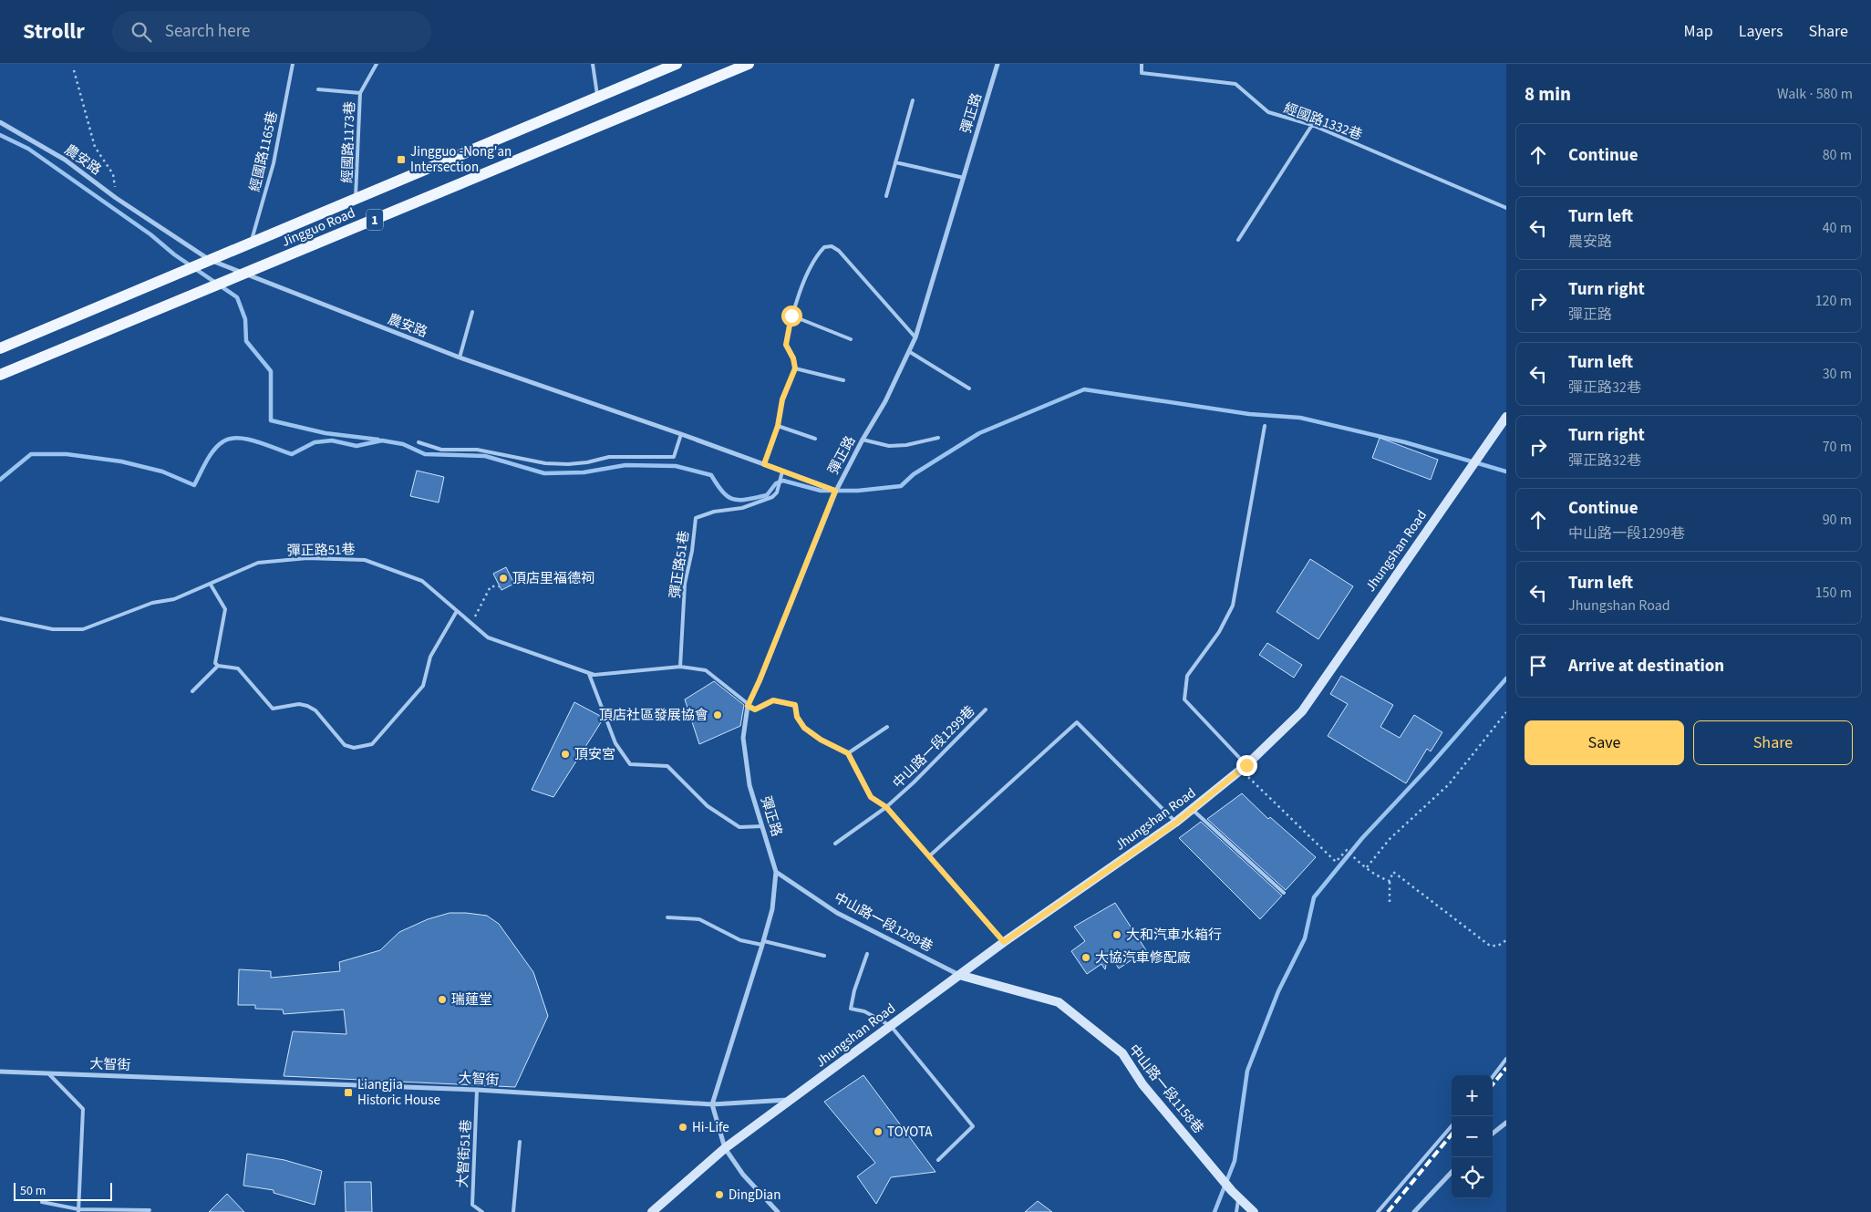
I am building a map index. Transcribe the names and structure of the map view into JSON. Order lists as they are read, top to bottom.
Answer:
{
  "streets": {
    "main road": ["1", "Jingguo Road"],
    "street": [
      "彈正路",
      "農安路",
      "Jhungshan Road",
      "中山路一段1289巷",
      "大智街",
      "中山路一段1158巷"
    ],
    "lane": [
      "經國路1332巷",
      "經國路1173巷",
      "經國路1165巷",
      "彈正路51巷",
      "中山路一段1299巷",
      "大智街51巷"
    ]
  },
  "crossings": [
    ["彈正路", "農安路"],
    ["彈正路", "彈正路51巷"],
    ["彈正路", "中山路一段1289巷"],
    ["彈正路", "大智街"],
    ["經國路1173巷", "Jingguo Road"],
    ["經國路1165巷", "Jingguo Road"],
    ["農安路", "Jingguo Road"],
    ["農安路", "彈正路51巷"],
    ["Jhungshan Road", "中山路一段1289巷"],
    ["Jhungshan Road", "大智街"],
    ["Jhungshan Road", "中山路一段1158巷"],
    ["中山路一段1289巷", "中山路一段1158巷"],
    ["大智街", "大智街51巷"]
  ],
  "places": {
    "transit": ["Jingguo -Nong'an Intersection", "Liangjia Historic House"],
    "other": [
      "頂店里福德祠",
      "頂店社區發展協會",
      "頂安宮",
      "大和汽車水箱行",
      "大協汽車修配廠",
      "瑞蓮堂",
      "Hi-Life",
      "TOYOTA",
      "DingDian"
    ]
  },
  "scale_bar": "50 m",
  "page": {
    "header": "Strollr",
    "search": "Search here",
    "nav": ["Map", "Layers", "Share"],
    "heading": ["8 min", "Walk · 580 m"],
    "list": [
      ["Continue", "80 m"],
      ["Turn left", "農安路", "40 m"],
      ["Turn right", "彈正路", "120 m"],
      ["Turn left", "彈正路32巷", "30 m"],
      ["Turn right", "彈正路32巷", "70 m"],
      ["Continue", "中山路一段1299巷", "90 m"],
      ["Turn left", "Jhungshan Road", "150 m"],
      "Arrive at destination"
    ],
    "buttons": ["Save", "Share"],
    "map_buttons": ["+", "−"],
    "scale": "50 m"
  }
}
